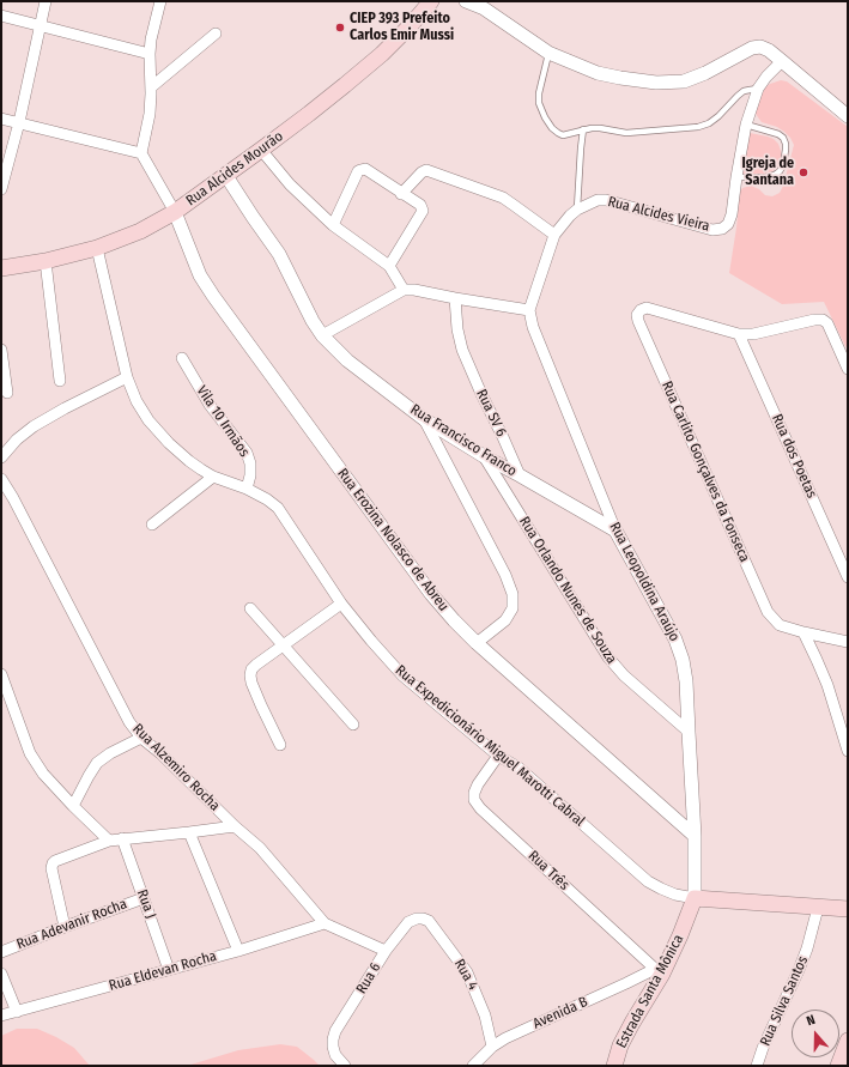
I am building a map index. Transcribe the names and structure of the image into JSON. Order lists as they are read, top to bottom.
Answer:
{
  "streets": {
    "main road": ["Rua Alcides Mourão", "Estrada Santa Mônica"],
    "street": [
      "Rua Alcides Vieira",
      "Rua SV 6",
      "Vila 10 Irmãos",
      "Rua Francisco Franco",
      "Rua dos Poetas",
      "Rua Carlito Gonçalves da Fonseca",
      "Rua Erozina Nolasco de Abreu",
      "Rua Leopoldina Araújo",
      "Rua Orlando Nunes de Souza",
      "Rua Expedicionário Miguel Marotti Cabral",
      "Rua Alzemiro Rocha",
      "Rua Três",
      "Rua J",
      "Rua Adevanir Rocha",
      "Rua Eldevan Rocha",
      "Rua 4",
      "Rua 6",
      "Rua Silva Santos",
      "Avenida B"
    ]
  },
  "crossings": [
    ["Rua Alcides Mourão", "Rua Francisco Franco"],
    ["Rua Alcides Mourão", "Rua Erozina Nolasco de Abreu"],
    ["Rua Alcides Mourão", "Rua Expedicionário Miguel Marotti Cabral"],
    ["Rua Alcides Vieira", "Rua Leopoldina Araújo"],
    ["Rua SV 6", "Rua Francisco Franco"],
    ["Vila 10 Irmãos", "Rua Expedicionário Miguel Marotti Cabral"],
    ["Rua Francisco Franco", "Rua Leopoldina Araújo"],
    ["Rua Francisco Franco", "Rua Orlando Nunes de Souza"],
    ["Rua dos Poetas", "Rua Carlito Gonçalves da Fonseca"],
    ["Rua Erozina Nolasco de Abreu", "Rua Leopoldina Araújo"],
    ["Rua Leopoldina Araújo", "Rua Orlando Nunes de Souza"],
    ["Rua Leopoldina Araújo", "Rua Expedicionário Miguel Marotti Cabral"],
    ["Rua Leopoldina Araújo", "Estrada Santa Mônica"],
    ["Rua Expedicionário Miguel Marotti Cabral", "Rua Três"],
    ["Rua Expedicionário Miguel Marotti Cabral", "Estrada Santa Mônica"],
    ["Rua Alzemiro Rocha", "Rua Eldevan Rocha"],
    ["Rua Alzemiro Rocha", "Rua 6"],
    ["Rua Três", "Estrada Santa Mônica"],
    ["Rua Três", "Avenida B"],
    ["Rua J", "Rua Adevanir Rocha"],
    ["Rua J", "Rua Eldevan Rocha"],
    ["Rua 4", "Rua 6"],
    ["Rua 4", "Avenida B"],
    ["Estrada Santa Mônica", "Avenida B"]
  ],
  "places": ["CIEP 393 Prefeito Carlos Emir Mussi", "Igreja de Santana"],
  "north": "top"
}
